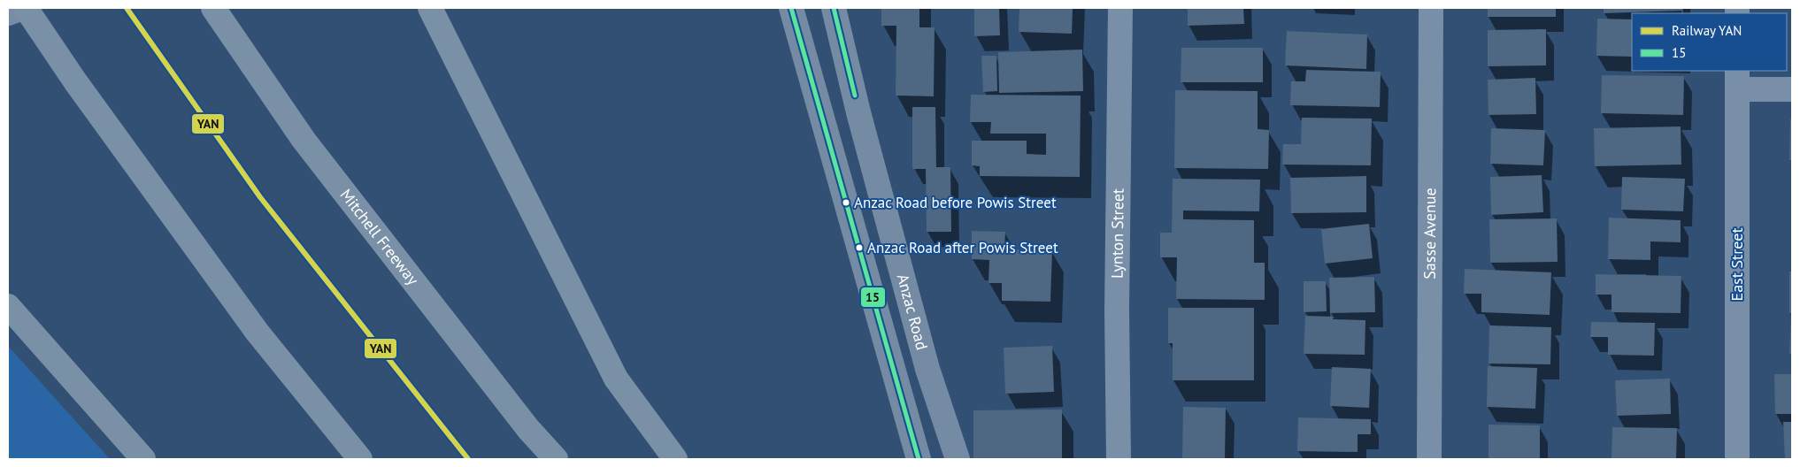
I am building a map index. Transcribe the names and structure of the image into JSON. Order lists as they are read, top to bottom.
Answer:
{
  "streets": {
    "highway": ["Mitchell Freeway"],
    "main road": ["Anzac Road"],
    "street": ["Lynton Street", "Sasse Avenue", "East Street"]
  },
  "places": ["Anzac Road before Powis Street", "Anzac Road after Powis Street"],
  "lines": ["rail line YAN", "transit line 15"],
  "legend": ["Railway YAN", "15"]
}
